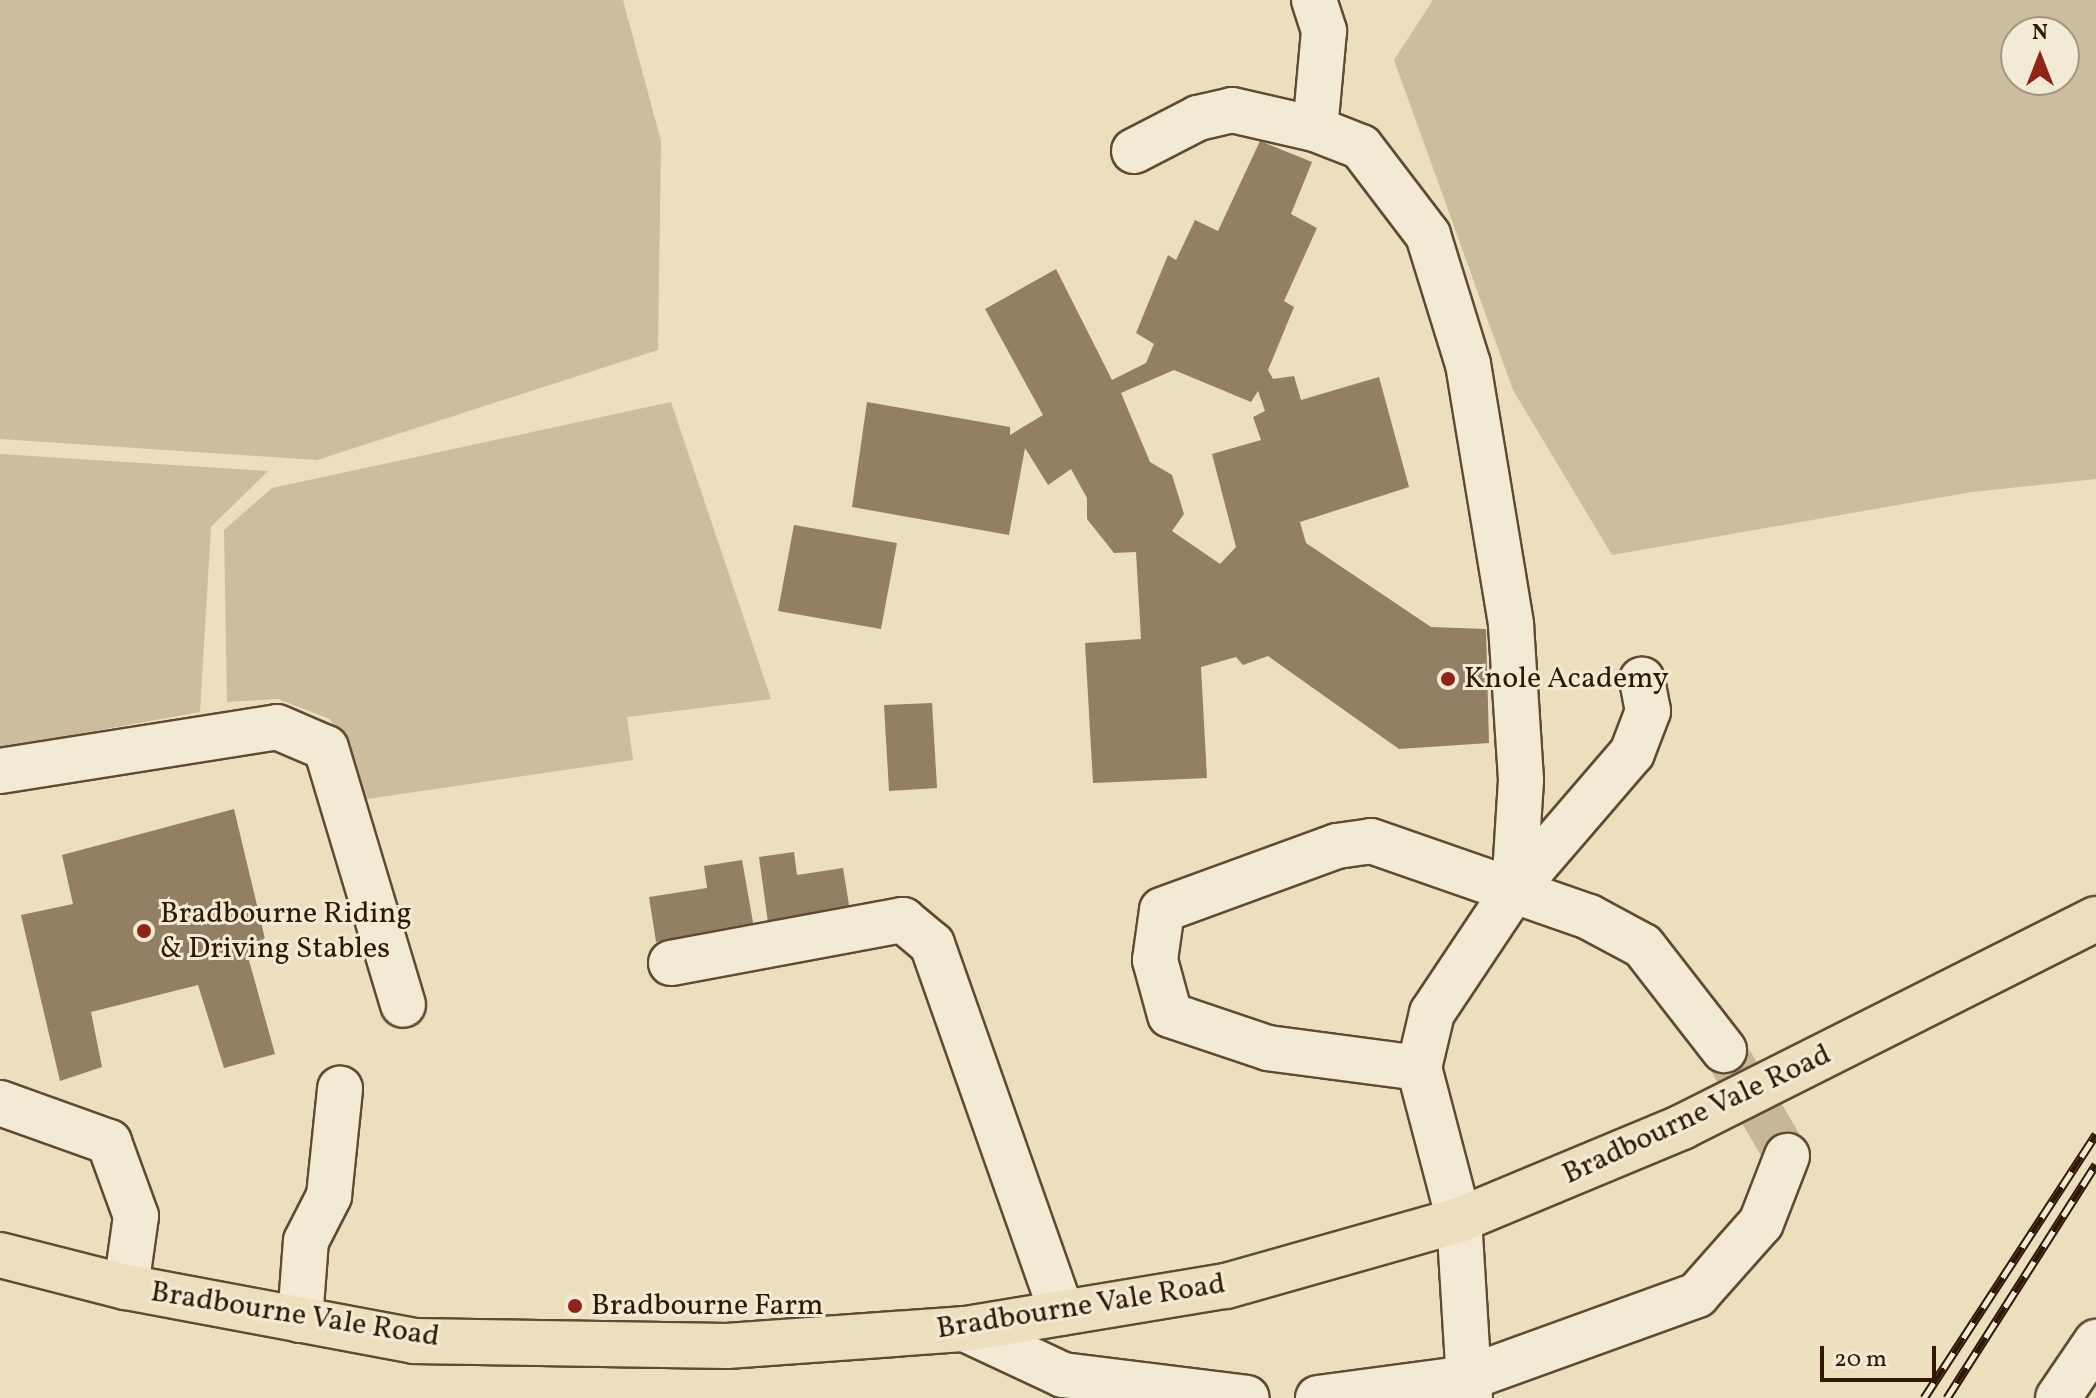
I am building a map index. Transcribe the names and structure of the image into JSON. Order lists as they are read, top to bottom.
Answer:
{
  "streets": {
    "highway": ["Bradbourne Vale Road"]
  },
  "places": ["Knole Academy", "Bradbourne Riding & Driving Stables", "Bradbourne Farm"],
  "scale_bar": "20 m",
  "north": "top"
}
